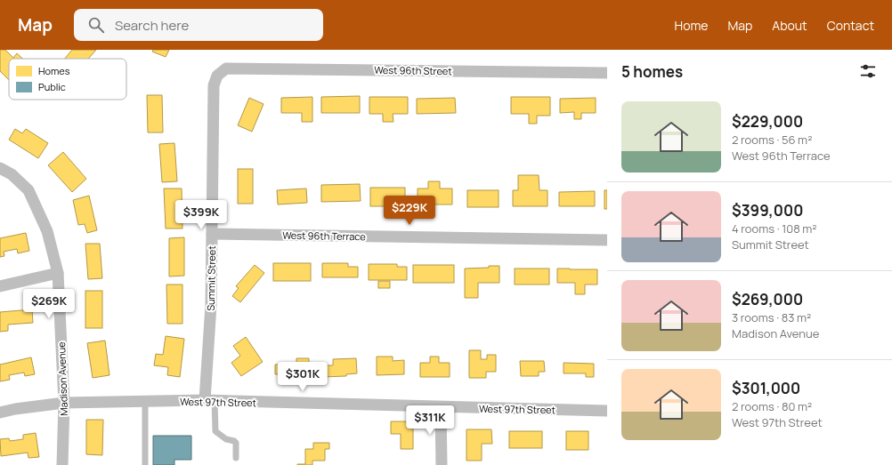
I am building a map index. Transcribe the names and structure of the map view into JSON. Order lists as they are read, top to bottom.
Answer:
{
  "streets": {
    "street": [
      "West 96th Street",
      "West 96th Terrace",
      "Summit Street",
      "Madison Avenue",
      "West 97th Street"
    ]
  },
  "crossings": [
    ["West 96th Street", "Summit Street"],
    ["West 96th Terrace", "Summit Street"],
    ["Summit Street", "West 97th Street"],
    ["Madison Avenue", "West 97th Street"]
  ],
  "legend": ["Homes", "Public"],
  "page": {
    "header": "Map",
    "search": "Search here",
    "nav": [
      "Home",
      "Map",
      "About",
      "Contact"
    ],
    "heading": "5 homes",
    "list": [
      {
        "name": "$229,000",
        "note": "2 rooms · 56 m² · West 96th Terrace"
      },
      {
        "name": "$399,000",
        "note": "4 rooms · 108 m² · Summit Street"
      },
      {
        "name": "$269,000",
        "note": "3 rooms · 83 m² · Madison Avenue"
      },
      {
        "name": "$301,000",
        "note": "2 rooms · 80 m² · West 97th Street"
      }
    ],
    "price": [
      "$229K",
      "$399K",
      "$269K",
      "$301K",
      "$311K"
    ]
  }
}
